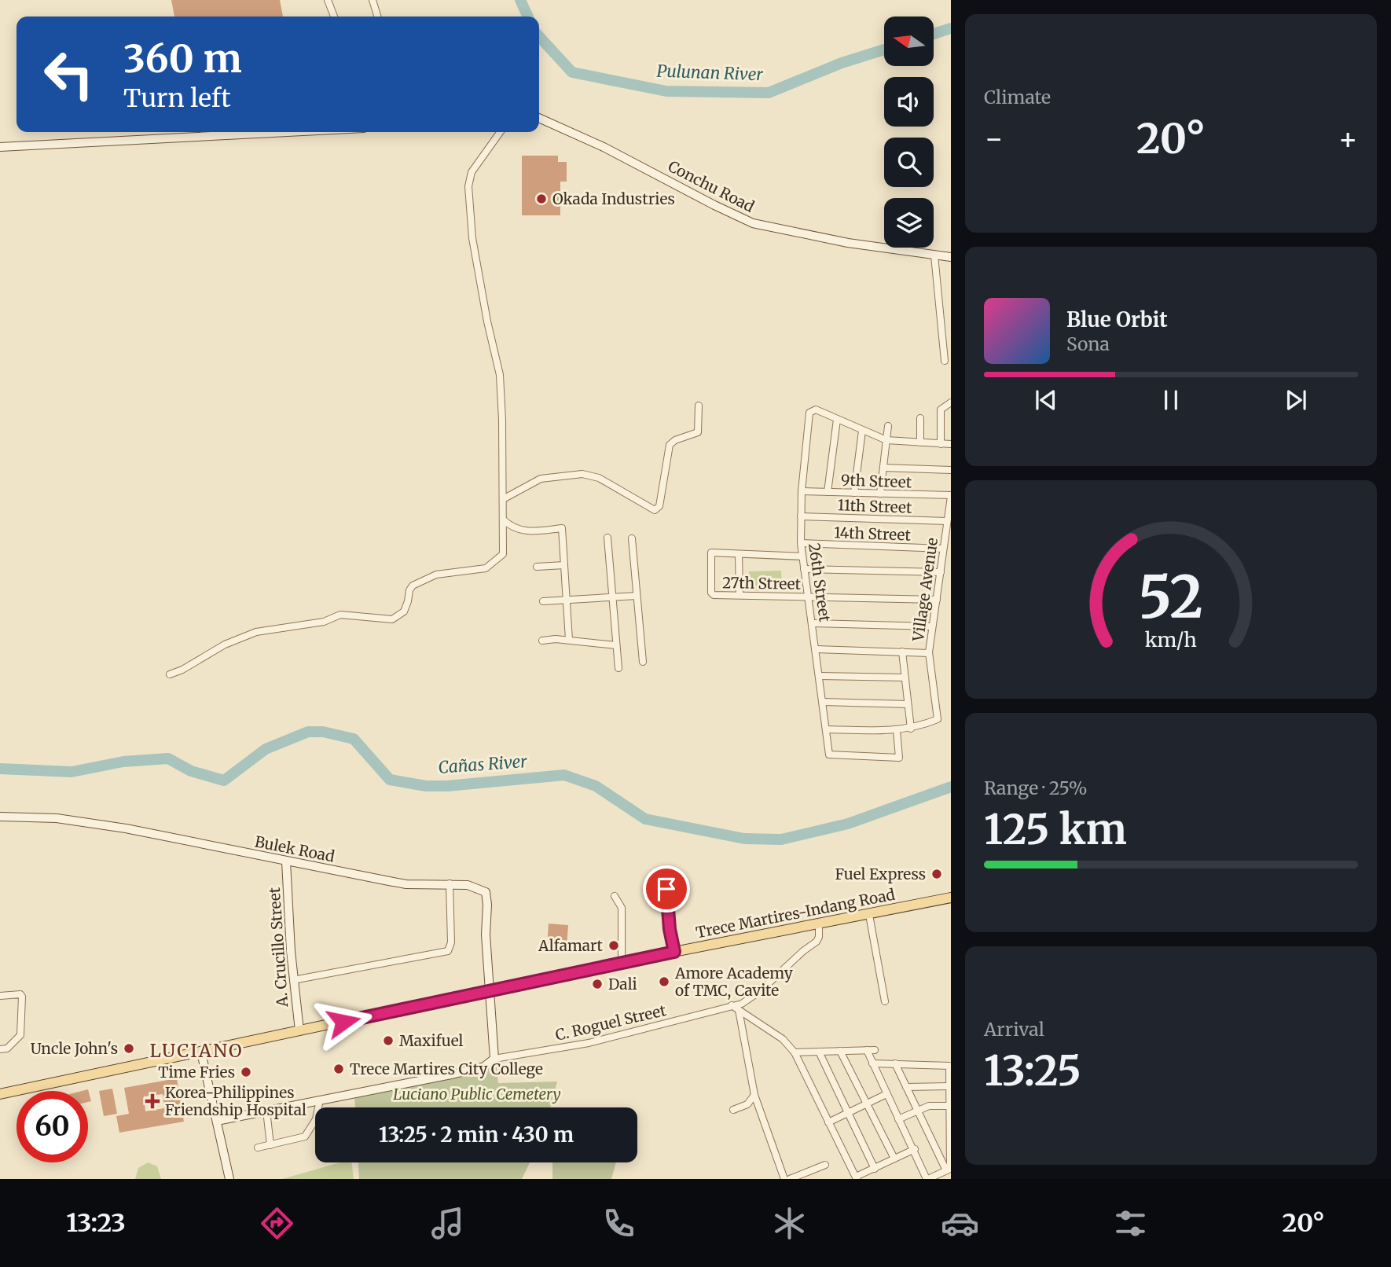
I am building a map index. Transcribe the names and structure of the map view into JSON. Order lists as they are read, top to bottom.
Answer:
{
  "streets": {
    "main road": [
      "Conchu Road",
      "Bulek Road",
      "Trece Martires-Indang Road",
      "A. Crucillo Street"
    ],
    "street": [
      "9th Street",
      "11th Street",
      "14th Street",
      "26th Street",
      "27th Street",
      "Village Avenue",
      "C. Roguel Street"
    ]
  },
  "crossings": [
    ["9th Street", "26th Street"],
    ["9th Street", "Village Avenue"],
    ["11th Street", "26th Street"],
    ["11th Street", "Village Avenue"],
    ["14th Street", "26th Street"],
    ["14th Street", "Village Avenue"],
    ["26th Street", "27th Street"],
    ["27th Street", "Village Avenue"],
    ["Bulek Road", "Trece Martires-Indang Road"],
    ["Bulek Road", "A. Crucillo Street"],
    ["Bulek Road", "C. Roguel Street"],
    ["Trece Martires-Indang Road", "A. Crucillo Street"],
    ["Trece Martires-Indang Road", "C. Roguel Street"]
  ],
  "districts": ["LUCIANO"],
  "water": ["Pulunan River", "Cañas River"],
  "parks": ["Luciano Public Cemetery"],
  "places": {
    "other": [
      "Okada Industries",
      "Fuel Express",
      "Alfamart",
      "Amore Academy of TMC, Cavite",
      "Dali",
      "Maxifuel",
      "Uncle John's",
      "Trece Martires City College",
      "Time Fries"
    ],
    "health": ["Korea-Philippines Friendship Hospital"]
  },
  "north": "left",
  "page": {
    "tile": [
      "Climate",
      ["Range · 25%", "125 km"],
      ["Arrival", "13:25"]
    ],
    "turn": ["360 m", "Turn left"],
    "heat": ["−", "20°", "+"],
    "song": ["Blue Orbit", "Sona"],
    "limit": "60",
    "trip": "13:25 · 2 min · 430 m",
    "tabs": ["13:23", "20°"],
    "gauge": ["52", "km/h"]
  }
}
